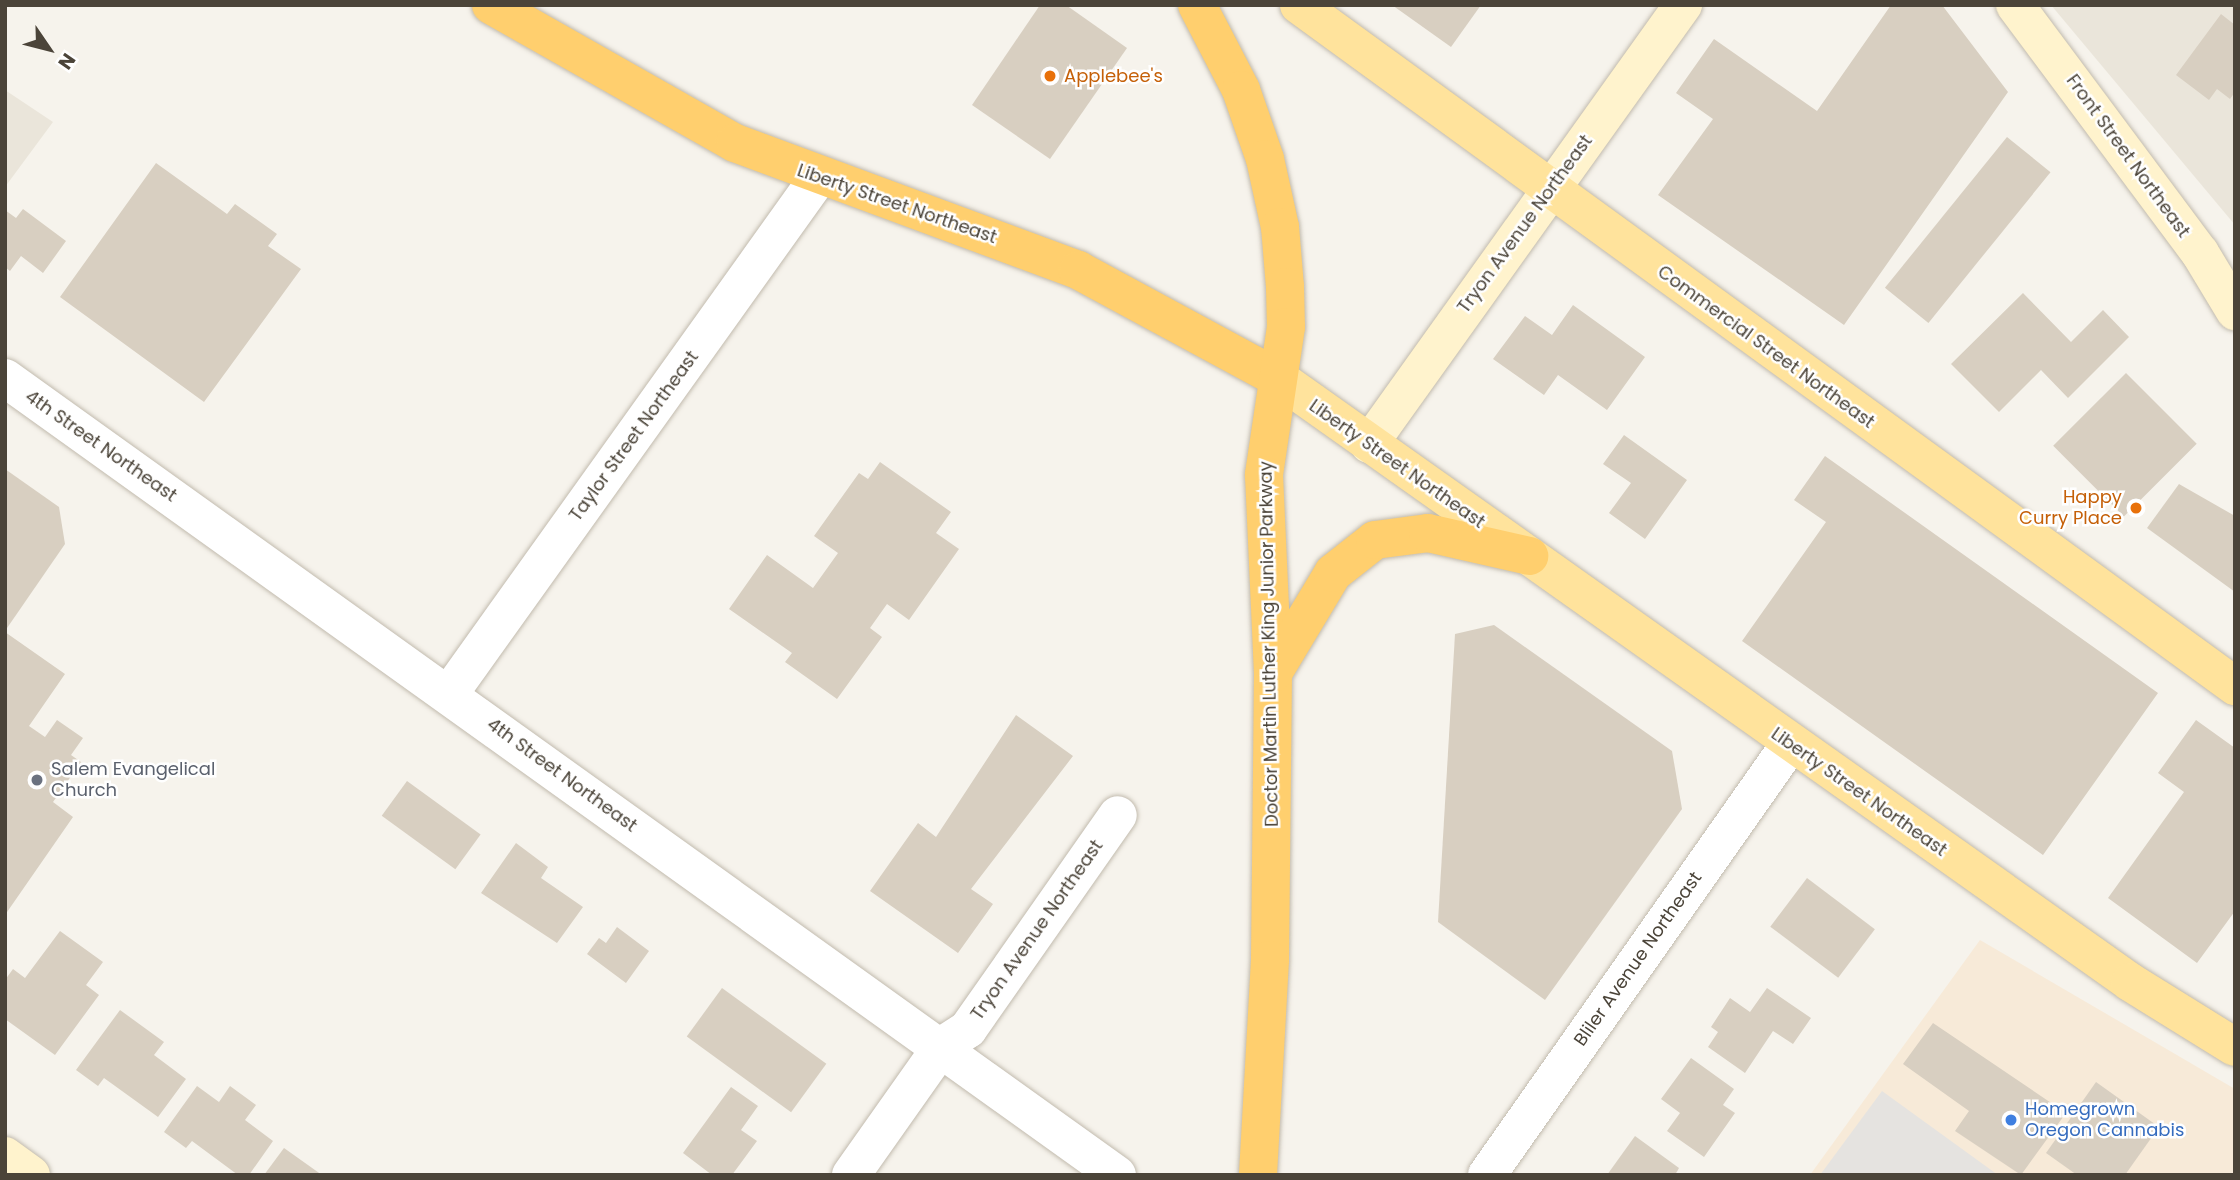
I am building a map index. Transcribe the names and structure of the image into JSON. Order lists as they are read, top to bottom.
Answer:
{
  "streets": {
    "highway": ["Liberty Street Northeast", "Doctor Martin Luther King Junior Parkway"],
    "main road": ["Commercial Street Northeast"],
    "street": [
      "Front Street Northeast",
      "Tryon Avenue Northeast",
      "Taylor Street Northeast",
      "4th Street Northeast",
      "Bliler Avenue Northeast"
    ]
  },
  "crossings": [
    ["Liberty Street Northeast", "Tryon Avenue Northeast"],
    ["Liberty Street Northeast", "Taylor Street Northeast"],
    ["Liberty Street Northeast", "Doctor Martin Luther King Junior Parkway"],
    ["Liberty Street Northeast", "Bliler Avenue Northeast"],
    ["Tryon Avenue Northeast", "Commercial Street Northeast"],
    ["Tryon Avenue Northeast", "4th Street Northeast"],
    ["Taylor Street Northeast", "4th Street Northeast"]
  ],
  "places": [
    "Applebee's",
    "Happy Curry Place",
    "Salem Evangelical Church",
    "Homegrown Oregon Cannabis"
  ],
  "north": "bottom right"
}
